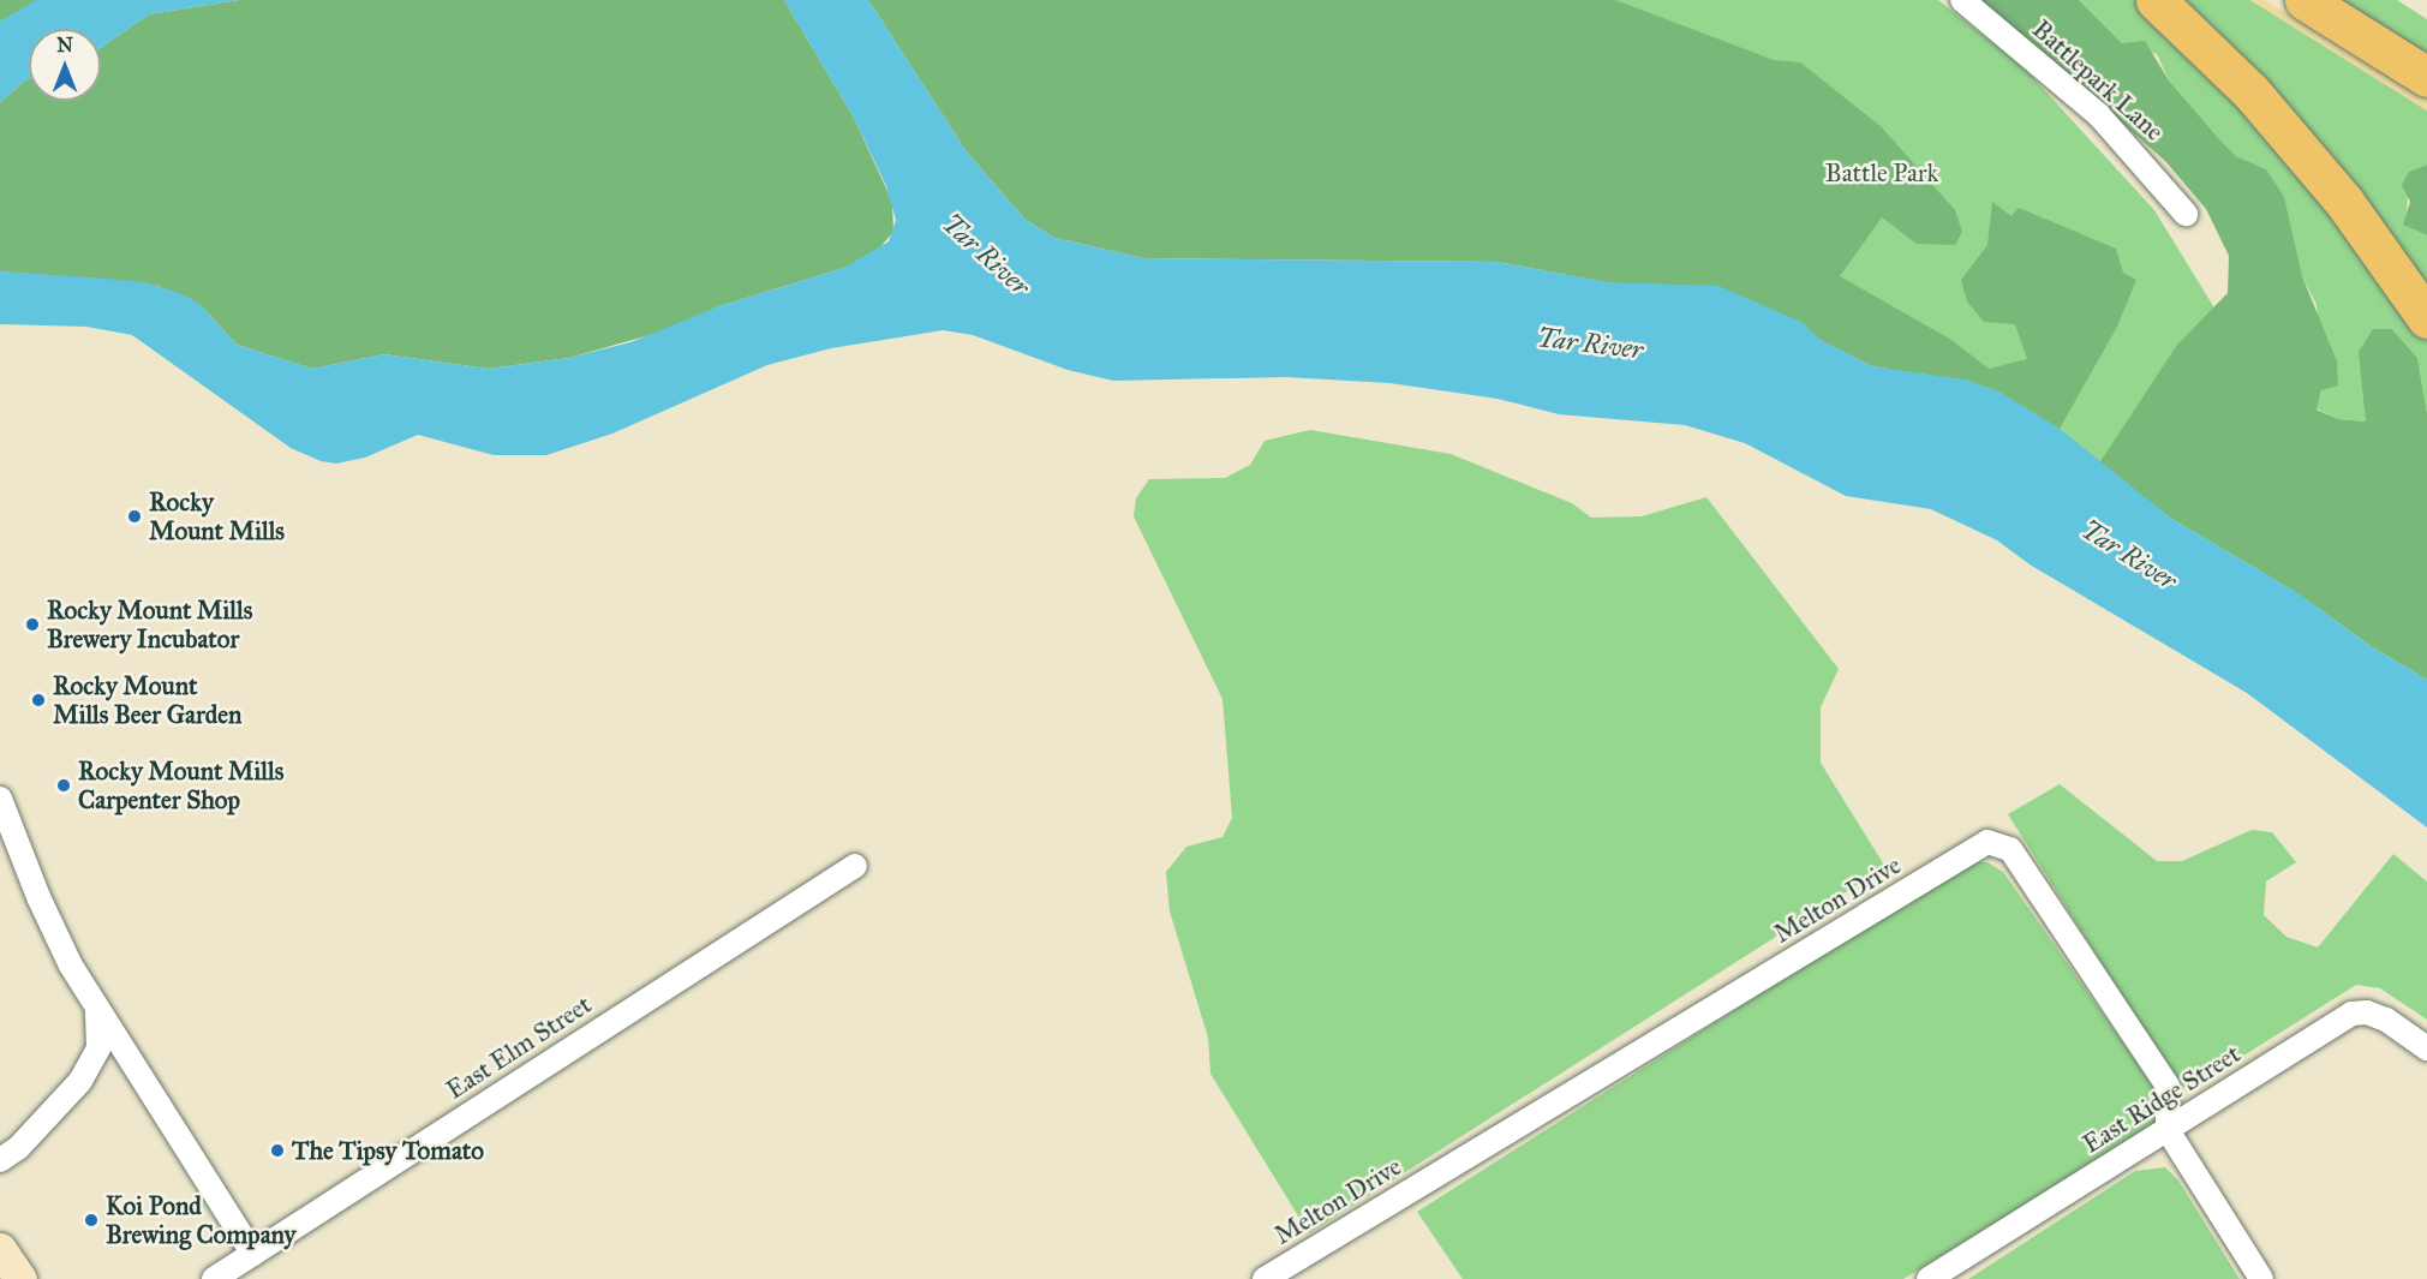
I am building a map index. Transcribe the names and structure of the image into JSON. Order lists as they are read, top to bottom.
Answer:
{
  "streets": {
    "street": [
      "Battlepark Lane",
      "Melton Drive",
      "East Elm Street",
      "East Ridge Street"
    ]
  },
  "crossings": [
    ["Melton Drive", "East Ridge Street"]
  ],
  "water": ["Tar River"],
  "parks": ["Battle Park"],
  "places": [
    "Rocky Mount Mills",
    "Rocky Mount Mills Brewery Incubator",
    "Rocky Mount Mills Beer Garden",
    "Rocky Mount Mills Carpenter Shop",
    "The Tipsy Tomato",
    "Koi Pond Brewing Company"
  ],
  "north": "top"
}
